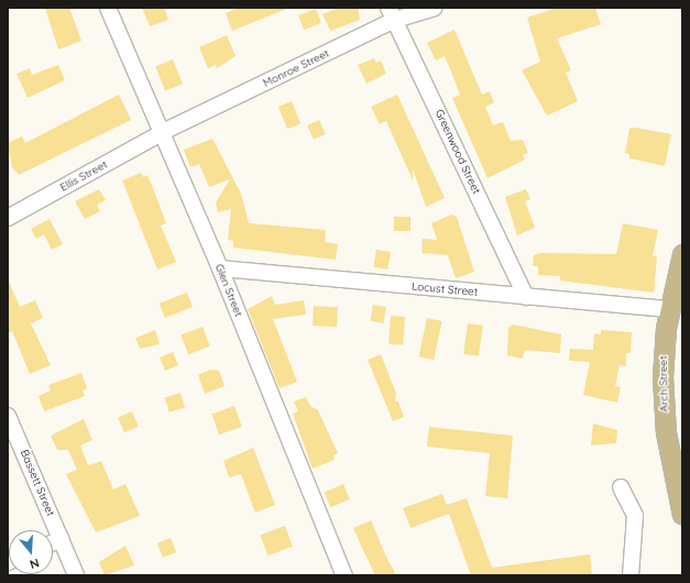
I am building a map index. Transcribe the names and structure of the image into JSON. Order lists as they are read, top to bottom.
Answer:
{
  "streets": {
    "main road": ["Arch Street"],
    "street": [
      "Monroe Street",
      "Greenwood Street",
      "Ellis Street",
      "Locust Street",
      "Glen Street",
      "Bassett Street"
    ]
  },
  "crossings": [
    ["Monroe Street", "Greenwood Street"],
    ["Monroe Street", "Ellis Street"],
    ["Monroe Street", "Glen Street"],
    ["Greenwood Street", "Locust Street"],
    ["Ellis Street", "Glen Street"],
    ["Locust Street", "Glen Street"],
    ["Locust Street", "Arch Street"]
  ],
  "north": "bottom"
}
